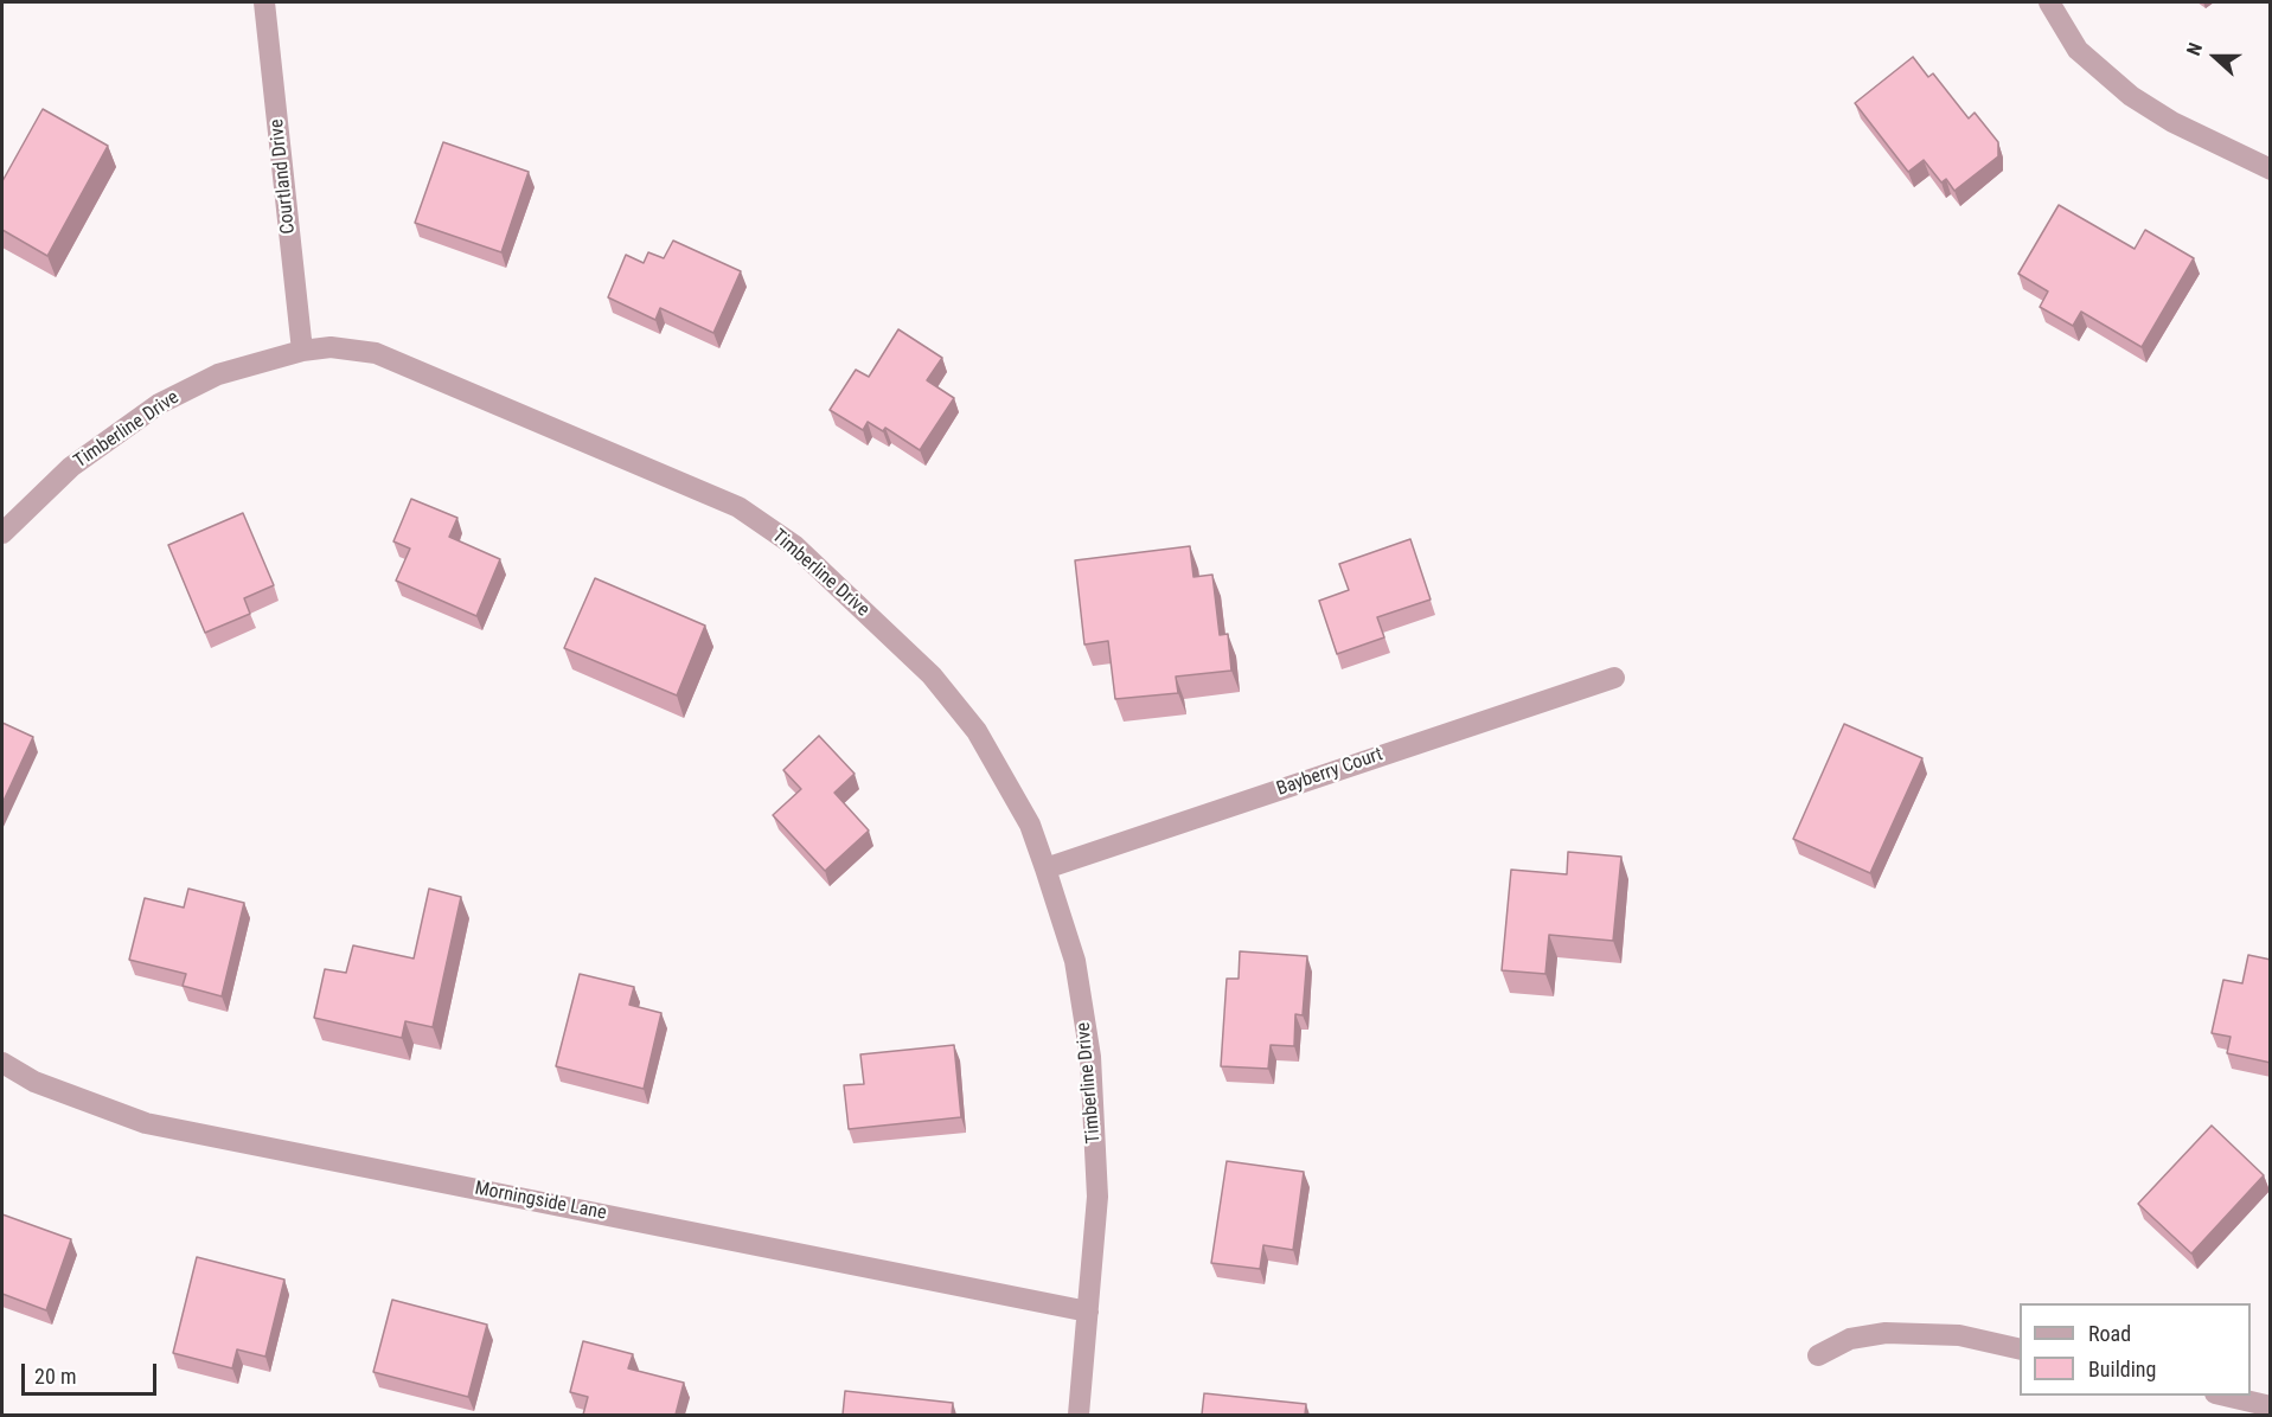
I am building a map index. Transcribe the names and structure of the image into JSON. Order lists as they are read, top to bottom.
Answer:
{
  "streets": {
    "street": [
      "Courtland Drive",
      "Timberline Drive",
      "Bayberry Court",
      "Morningside Lane"
    ]
  },
  "crossings": [
    ["Courtland Drive", "Timberline Drive"],
    ["Timberline Drive", "Bayberry Court"],
    ["Timberline Drive", "Morningside Lane"]
  ],
  "legend": ["Road", "Building"],
  "scale_bar": "20 m",
  "north": "left"
}
